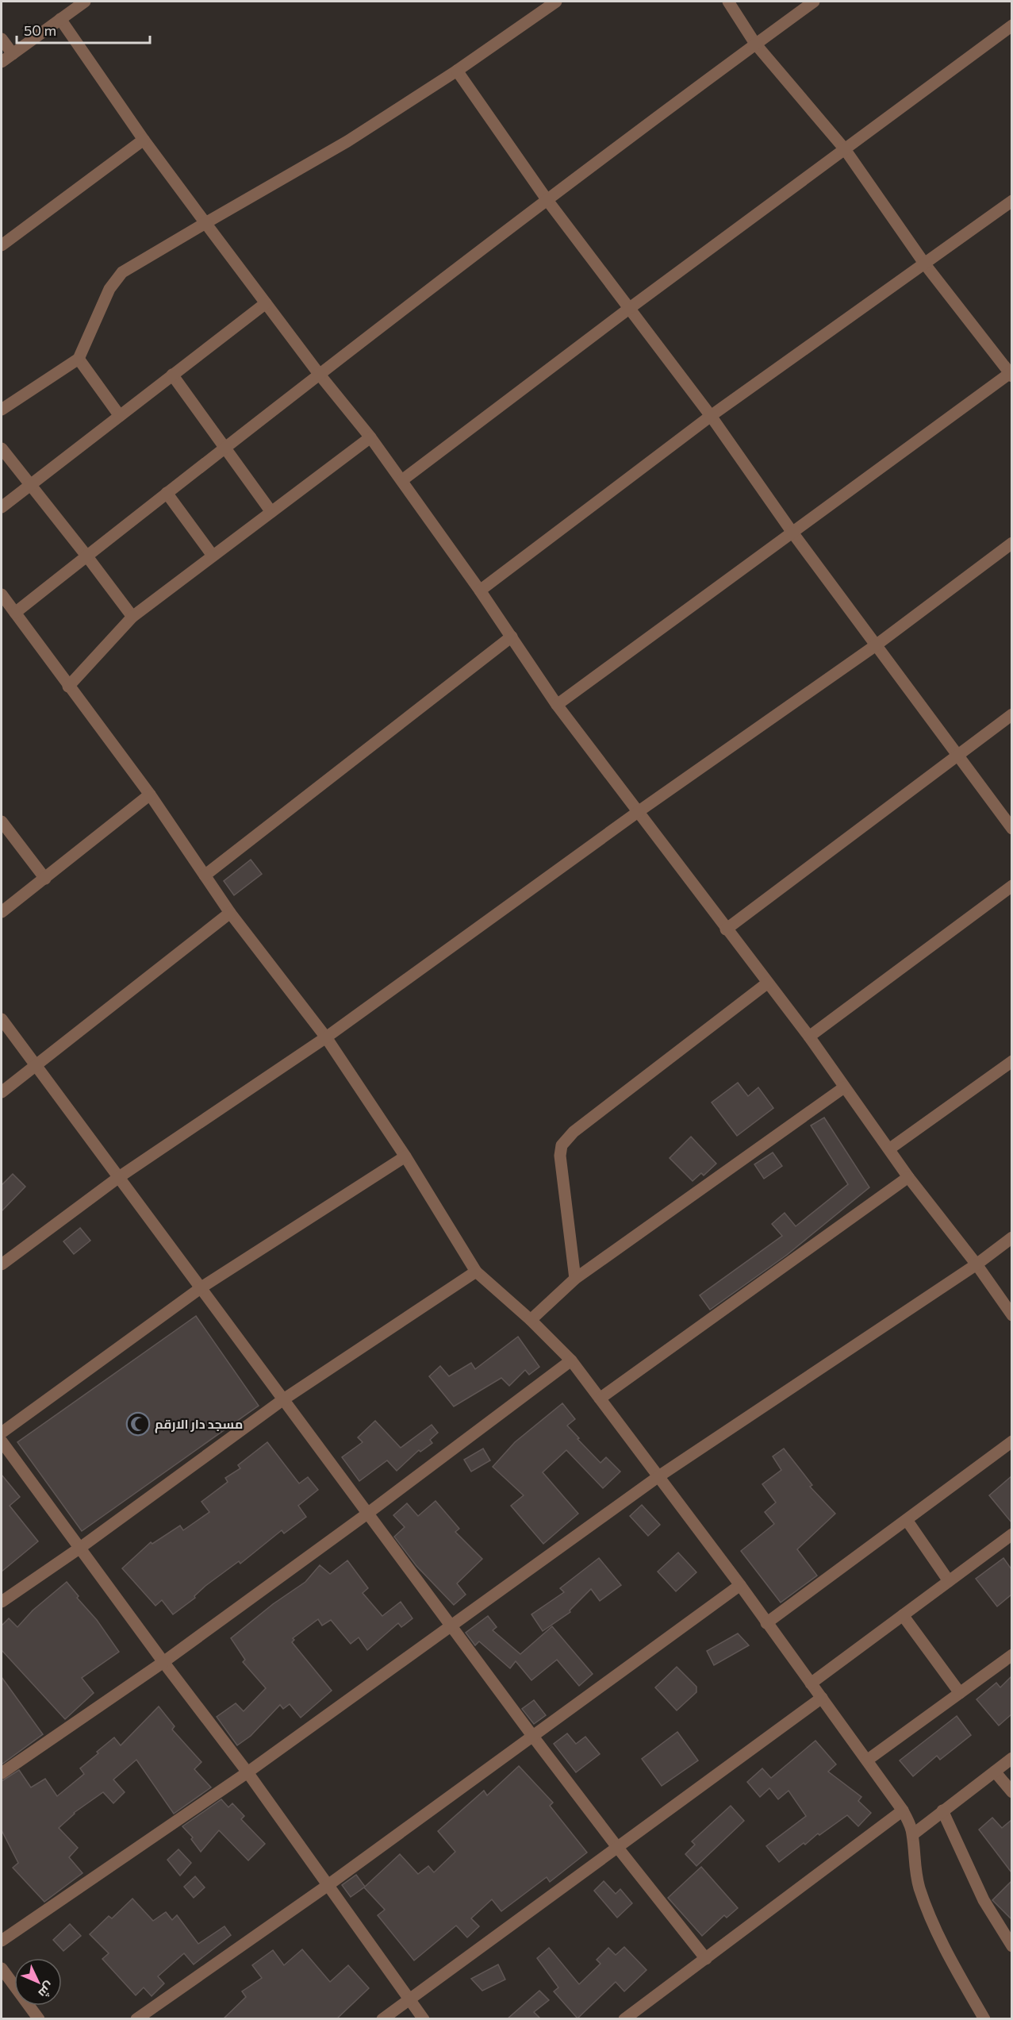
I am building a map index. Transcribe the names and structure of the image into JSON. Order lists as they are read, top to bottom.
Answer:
{
  "places": {
    "mosque": ["مسجد دار الارقم"]
  },
  "scale_bar": "50 m",
  "north": "bottom right"
}
